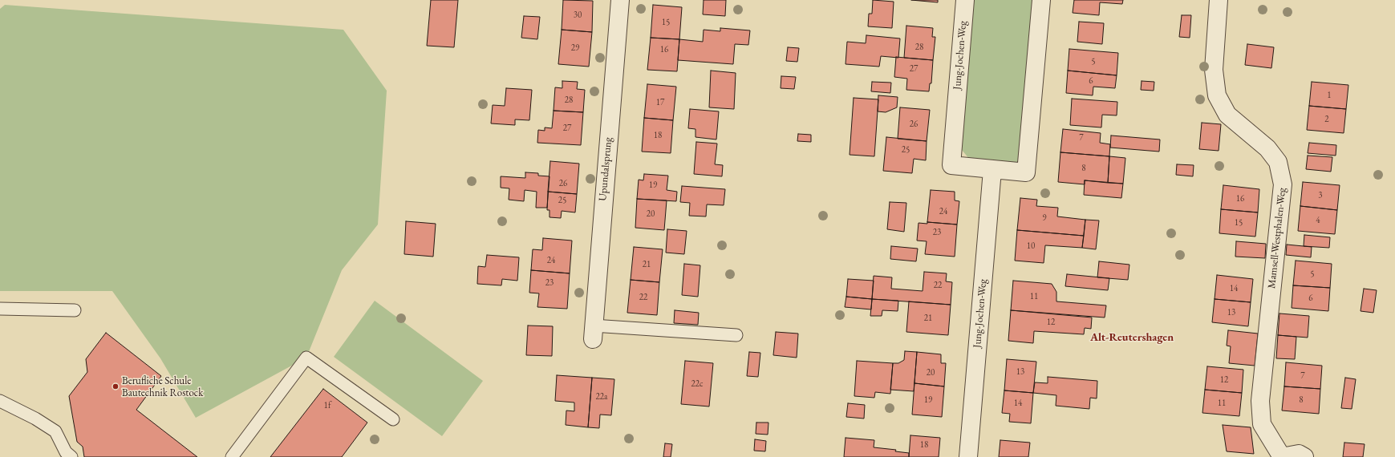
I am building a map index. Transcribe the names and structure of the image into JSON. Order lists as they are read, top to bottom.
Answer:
{
  "streets": {
    "street": ["Jung-Jochen-Weg", "Upundalsprung", "Mamsell-Westphalen-Weg"]
  },
  "districts": ["Alt-Reutershagen"],
  "places": ["Berufliche Schule Bautechnik Rostock"],
  "house_numbers": [
    "30",
    "15",
    "28",
    "29",
    "16",
    "5",
    "27",
    "6",
    "1",
    "28",
    "17",
    "2",
    "26",
    "27",
    "18",
    "7",
    "25",
    "8",
    "26",
    "19",
    "3",
    "16",
    "25",
    "24",
    "20",
    "9",
    "4",
    "15",
    "23",
    "10",
    "24",
    "21",
    "5",
    "23",
    "22",
    "14",
    "11",
    "22",
    "6",
    "13",
    "21",
    "12",
    "13",
    "20",
    "7",
    "12",
    "22c",
    "22a",
    "19",
    "8",
    "14",
    "11",
    "1f",
    "18"
  ]
}
